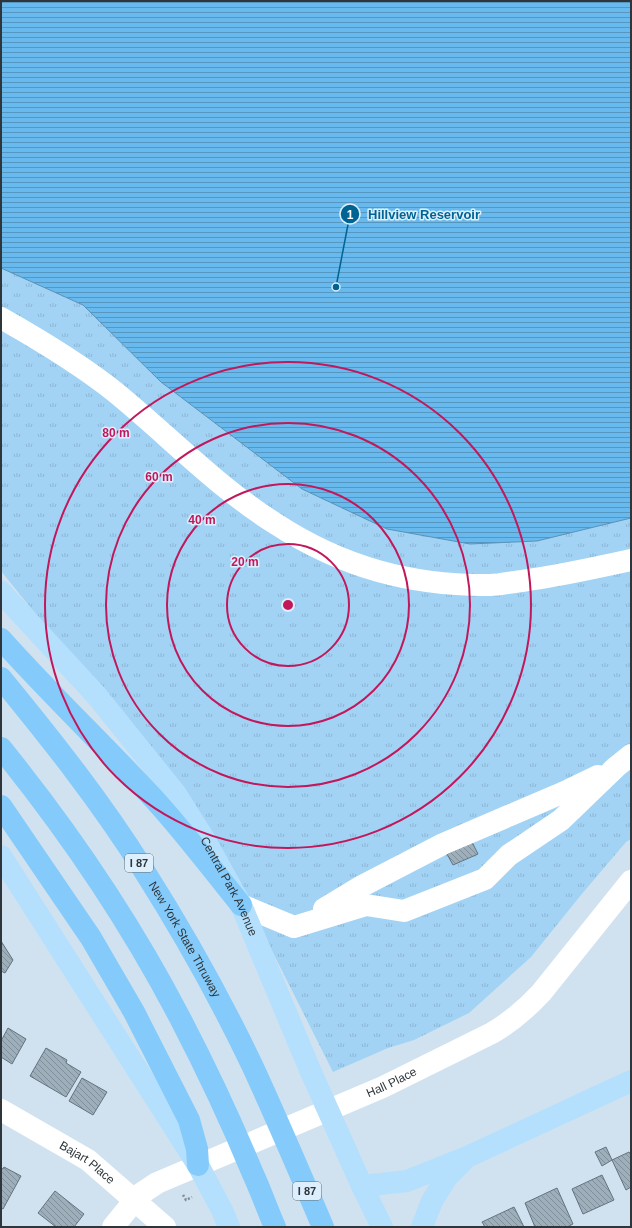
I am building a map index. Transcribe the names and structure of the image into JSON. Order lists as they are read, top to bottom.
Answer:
{
  "streets": {
    "highway": ["I 87", "New York State Thruway"],
    "main road": ["Central Park Avenue"],
    "street": ["Hall Place", "Bajart Place"]
  },
  "crossings": [
    ["Hall Place", "Bajart Place"]
  ],
  "places": ["Hillview Reservoir"],
  "rings": [
    "80 m",
    "60 m",
    "40 m",
    "20 m"
  ]
}
